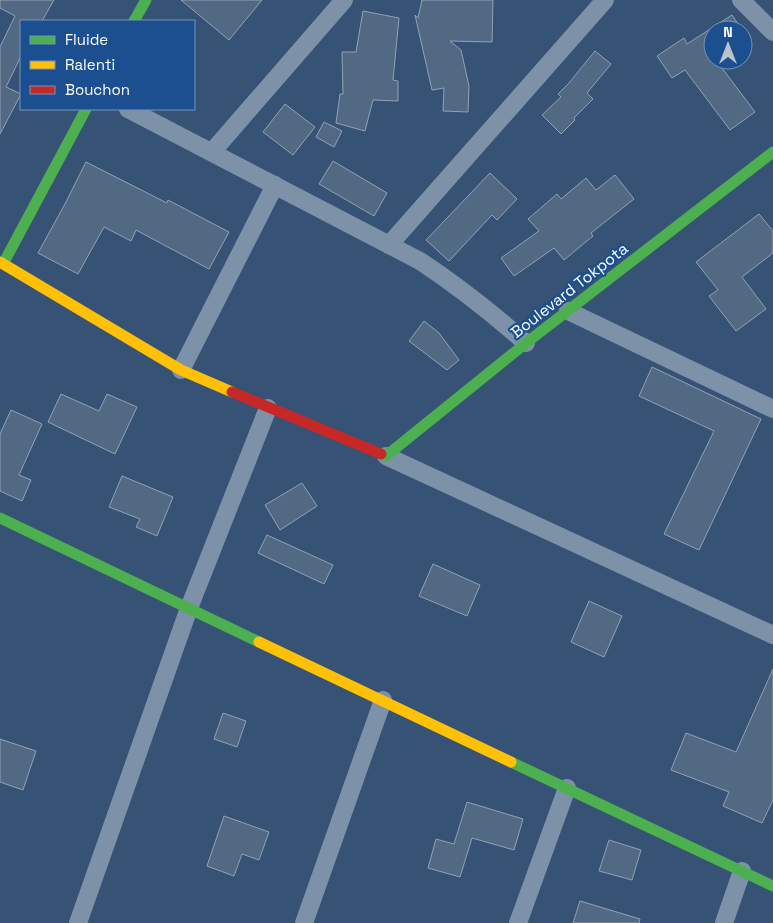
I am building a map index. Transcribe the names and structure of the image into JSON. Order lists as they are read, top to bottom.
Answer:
{
  "streets": {
    "street": ["Boulevard Tokpota"]
  },
  "legend": ["Fluide", "Ralenti", "Bouchon"],
  "north": "top"
}
